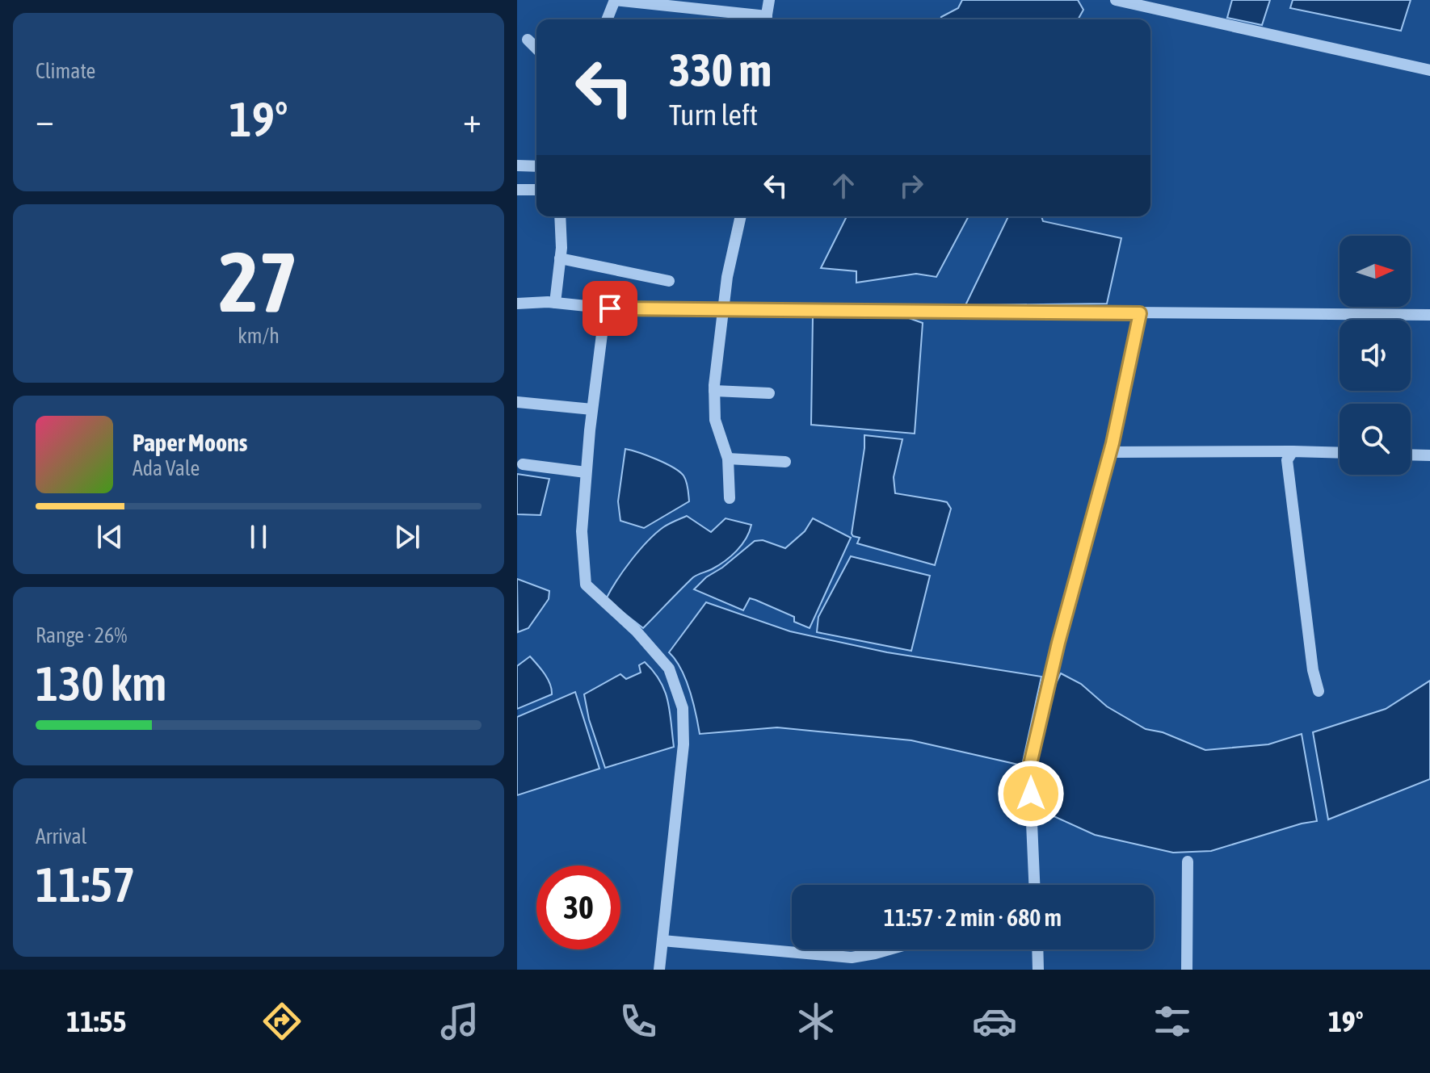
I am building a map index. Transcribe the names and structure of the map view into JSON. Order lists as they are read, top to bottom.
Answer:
{
  "north": "right",
  "page": {
    "tile": [
      "Climate",
      ["27", "km/h"],
      ["Range · 26%", "130 km"],
      ["Arrival", "11:57"]
    ],
    "turn": ["330 m", "Turn left"],
    "heat": ["−", "19°", "+"],
    "song": ["Paper Moons", "Ada Vale"],
    "limit": "30",
    "trip": "11:57 · 2 min · 680 m",
    "tabs": ["11:55", "19°"]
  }
}
